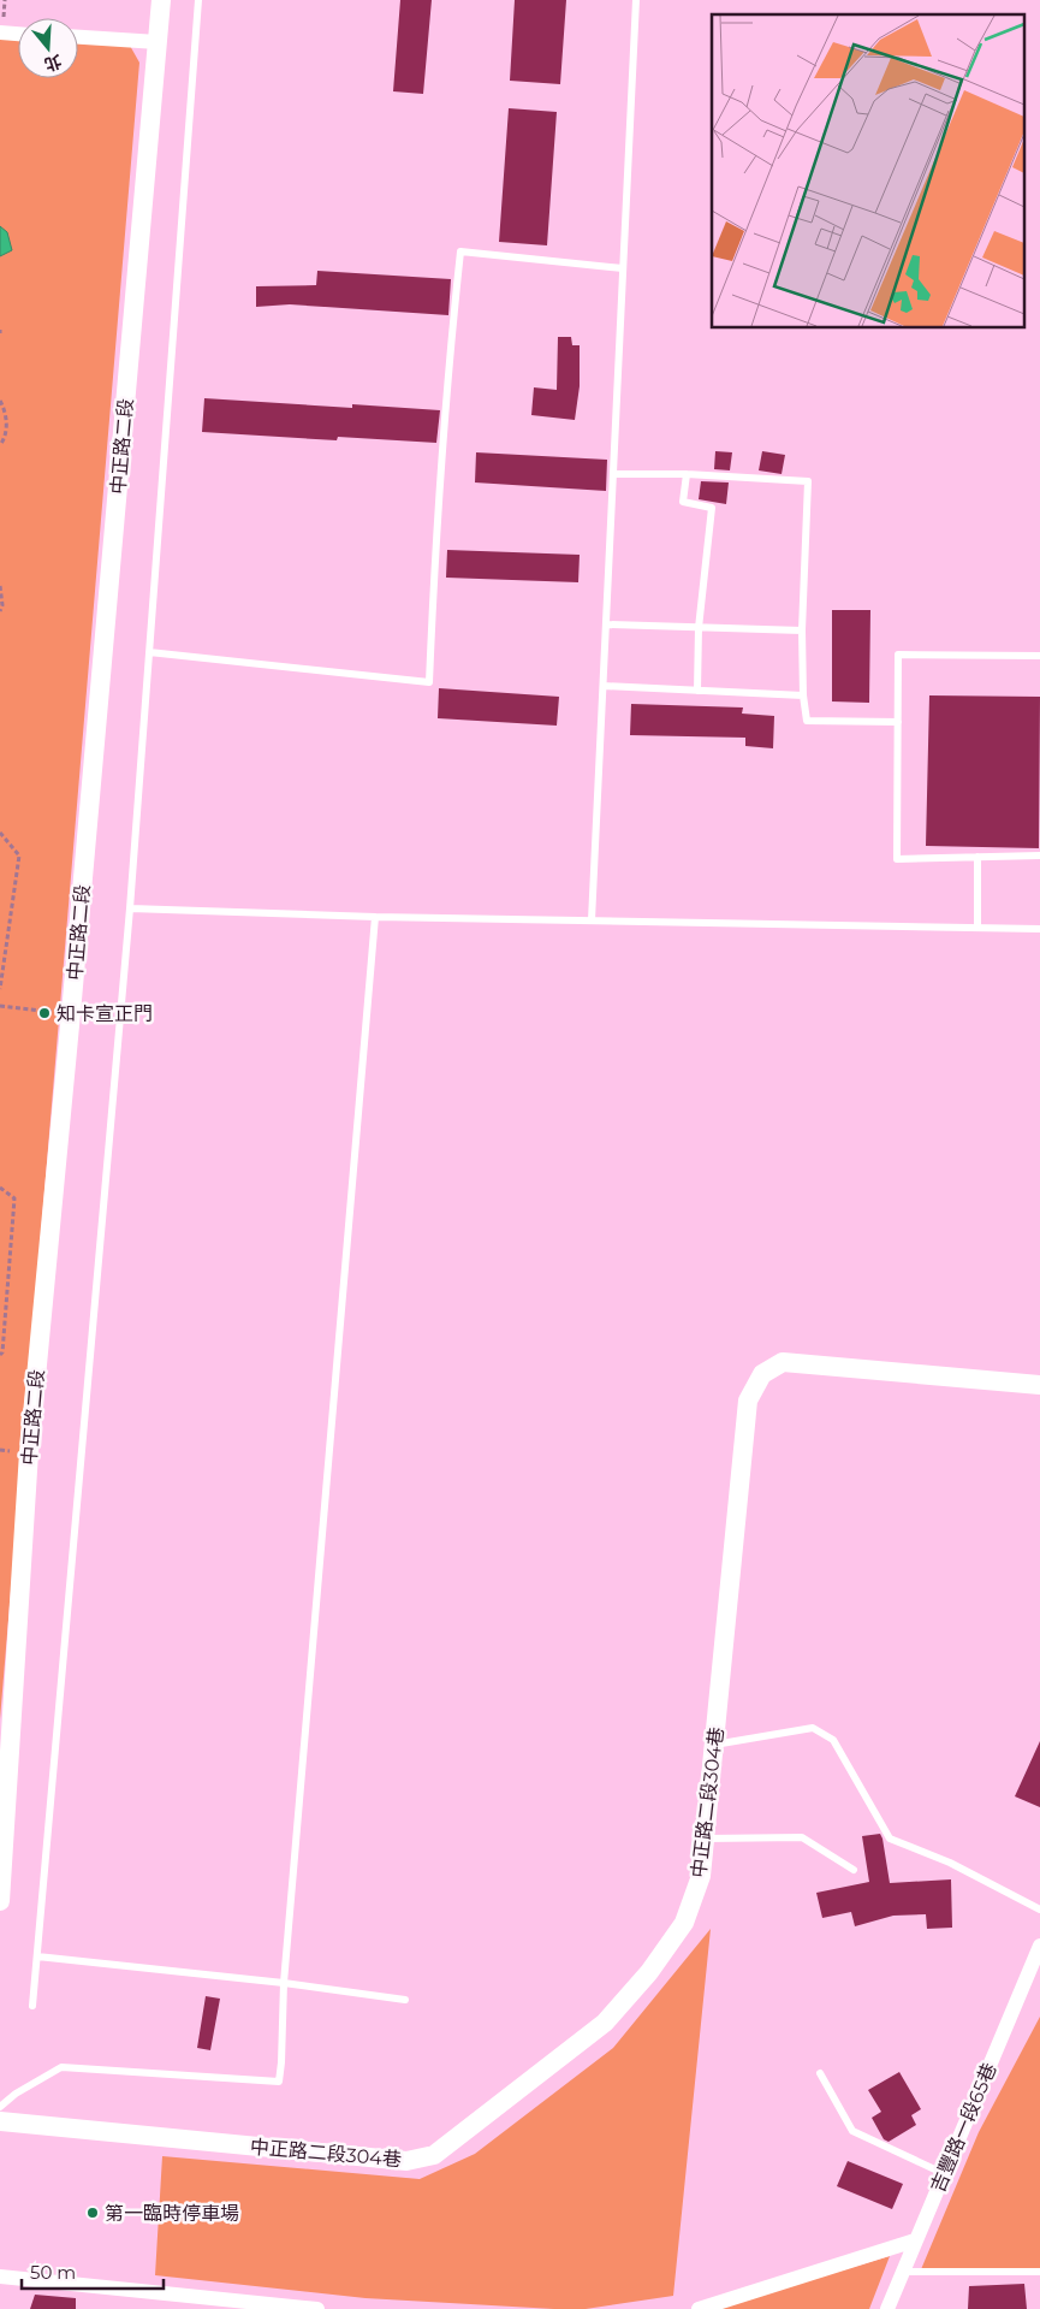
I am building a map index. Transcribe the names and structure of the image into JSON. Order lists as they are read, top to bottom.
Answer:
{
  "streets": {
    "street": ["中正路二段", "中正路二段304巷", "吉豐路一段65巷"]
  },
  "places": ["知卡宣正門", "第一臨時停車場"],
  "scale_bar": "50 m",
  "north": "bottom"
}
